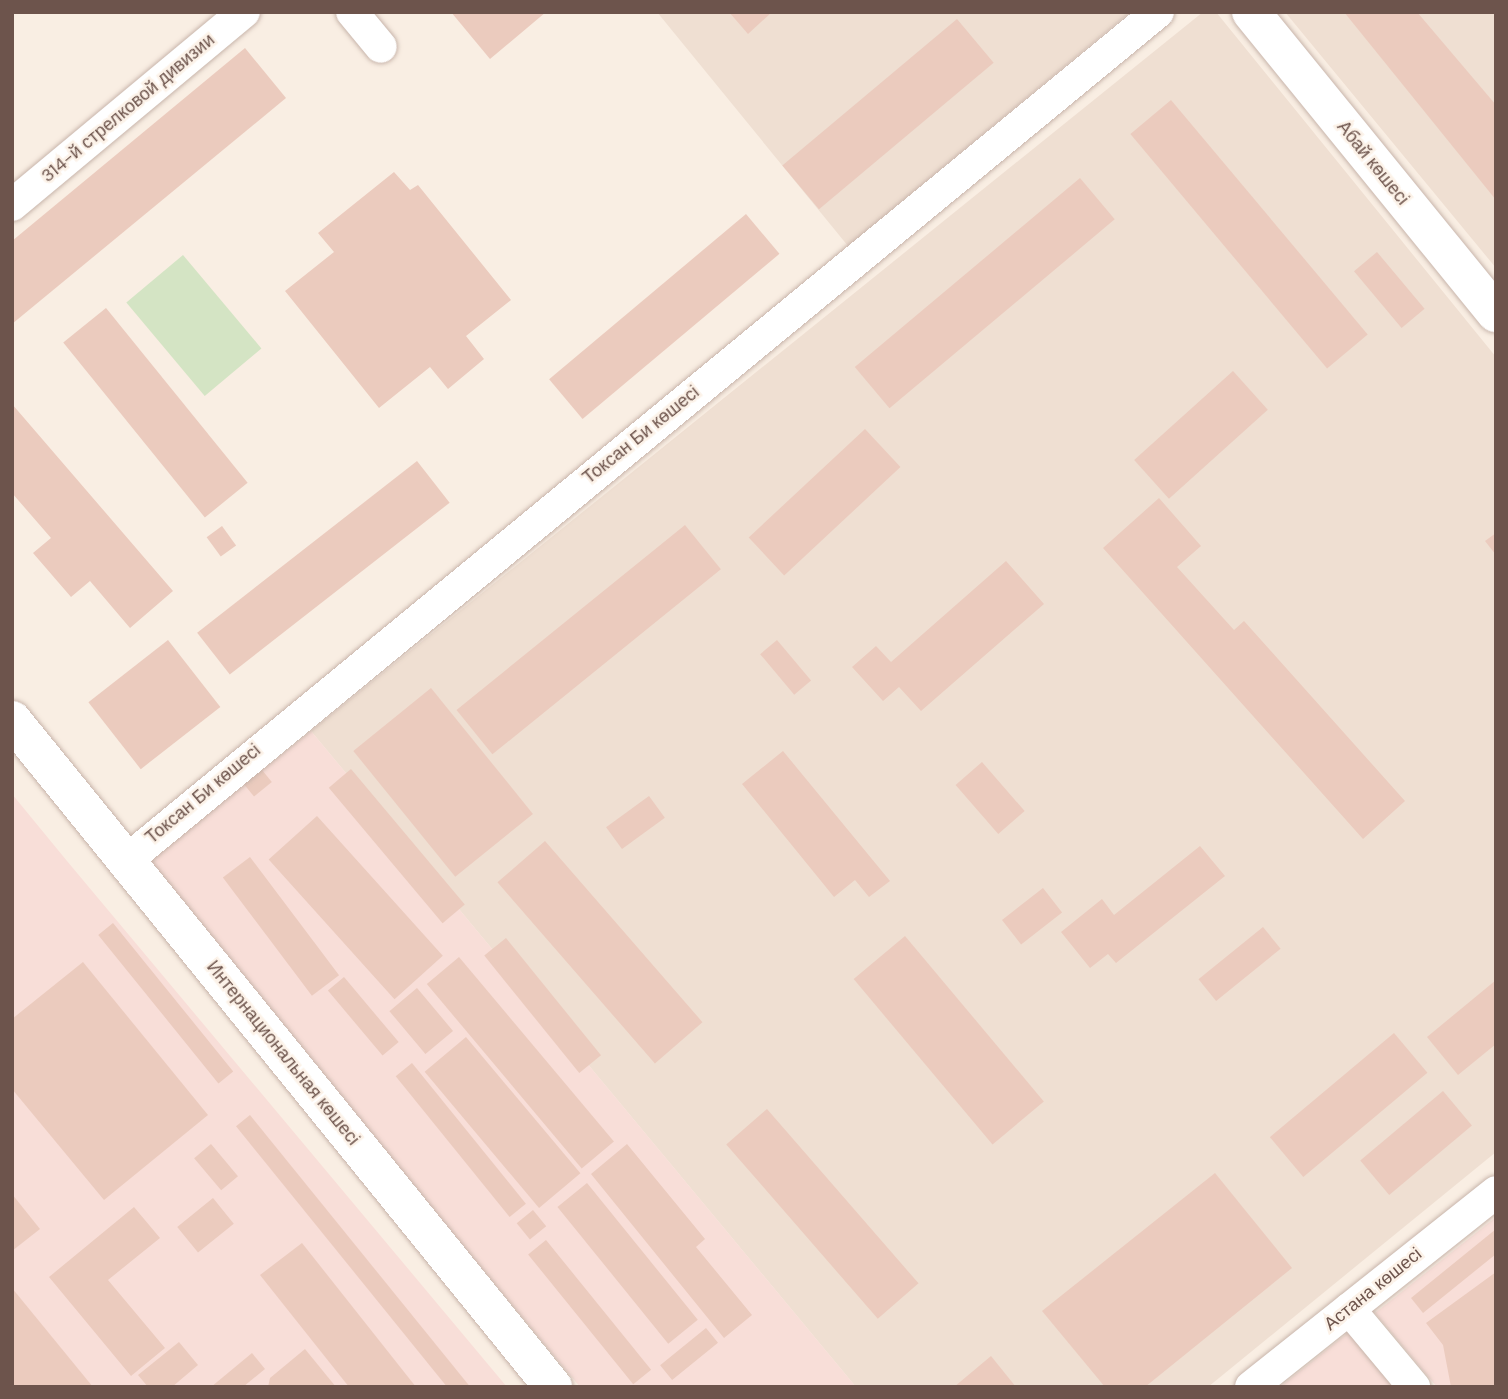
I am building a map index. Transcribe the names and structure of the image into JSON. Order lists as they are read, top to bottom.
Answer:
{
  "streets": {
    "main road": ["Абай көшесі", "Интернациональная көшесі"],
    "street": ["314-й стрелковой дивизии", "Токсан Би көшесі", "Астана көшесі"]
  },
  "crossings": [
    ["Токсан Би көшесі", "Интернациональная көшесі"]
  ]
}
